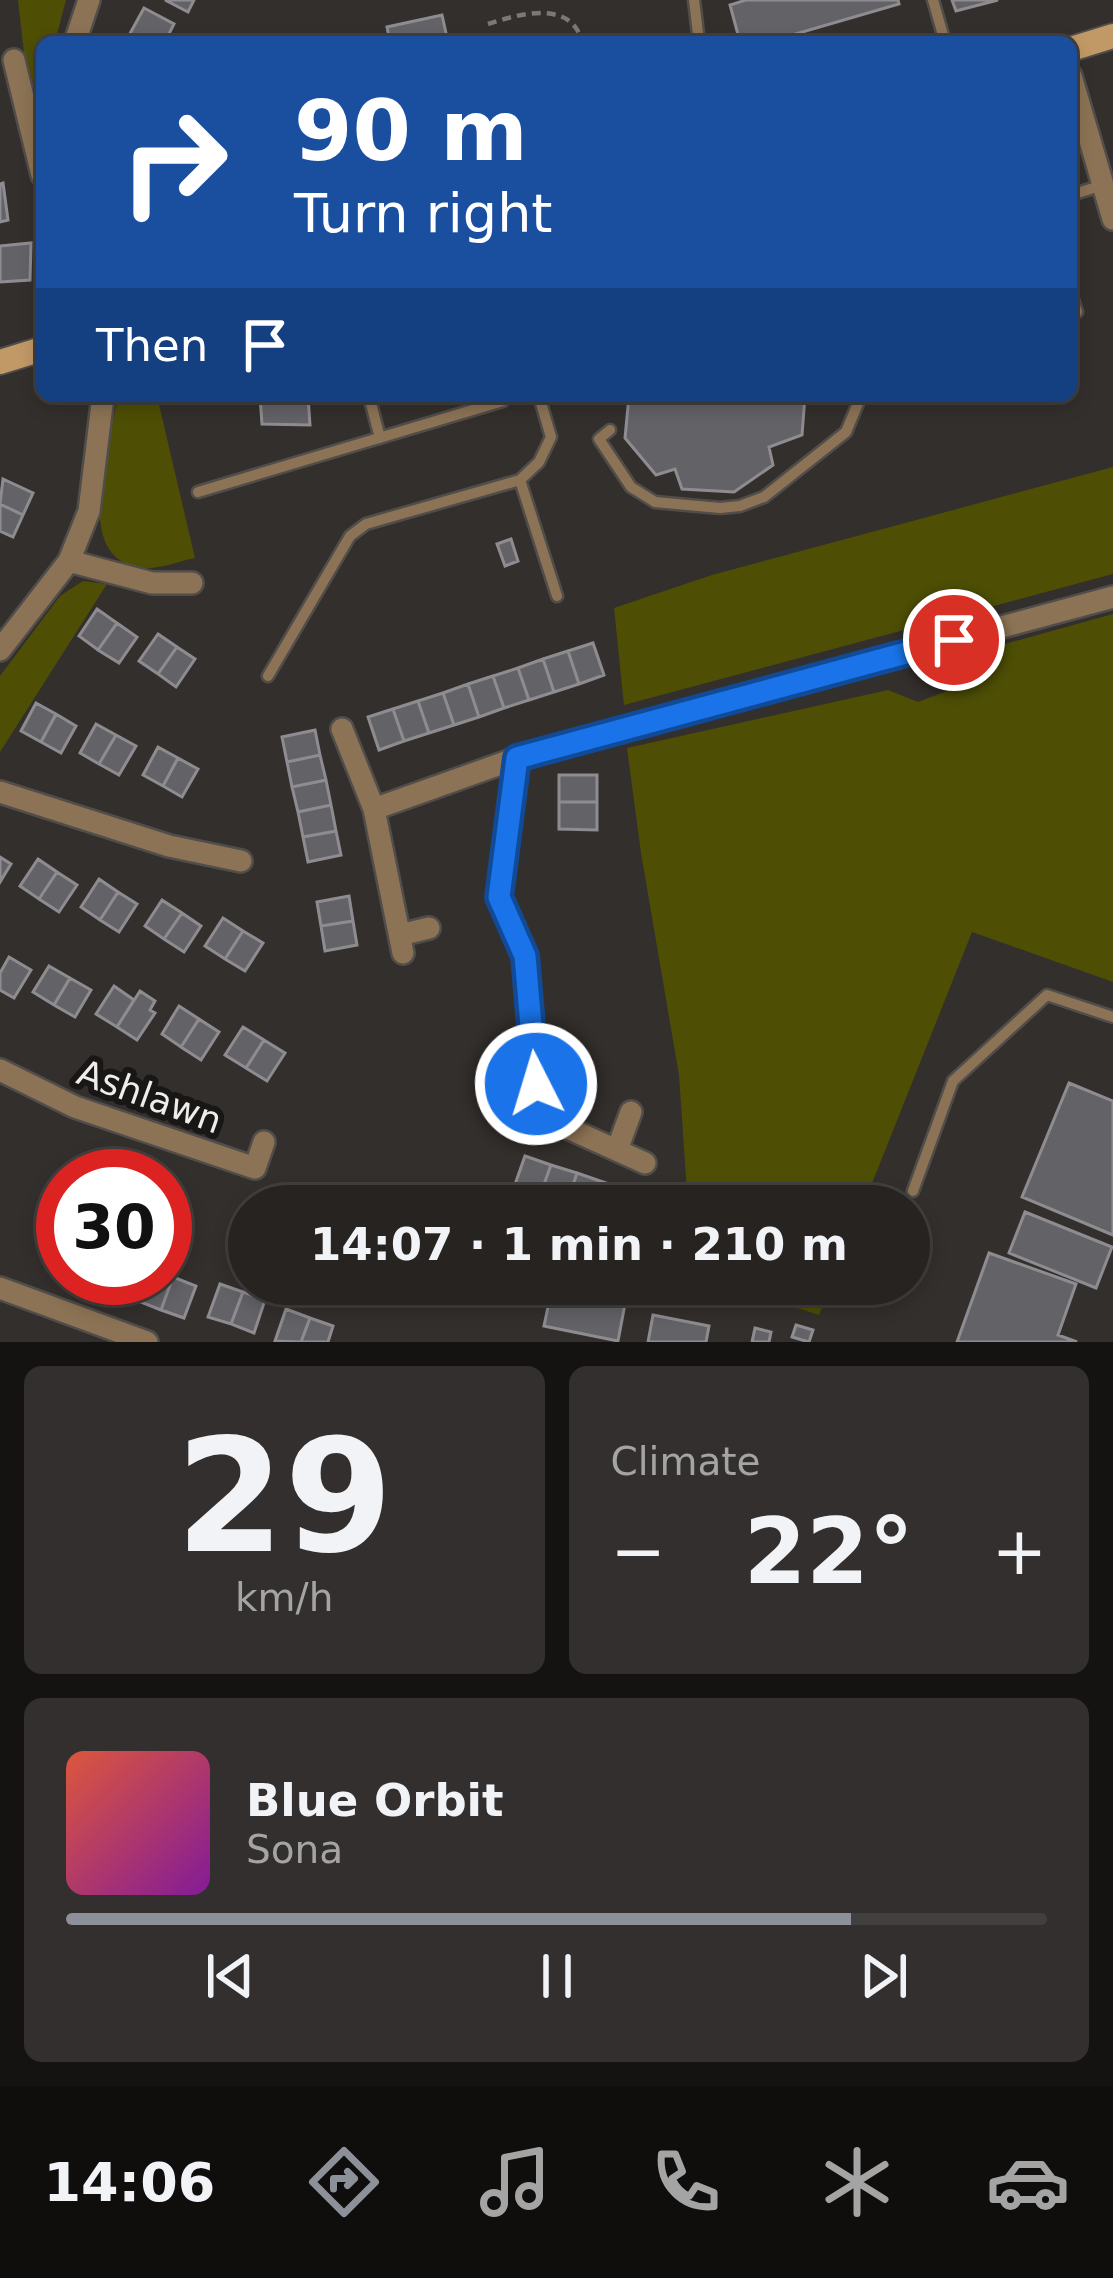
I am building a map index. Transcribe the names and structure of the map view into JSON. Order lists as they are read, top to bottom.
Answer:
{
  "streets": {
    "street": ["Ashlawn"]
  },
  "page": {
    "turn": ["90 m", "Turn right"],
    "then": "Then",
    "limit": "30",
    "trip": "14:07 · 1 min · 210 m",
    "tile": [
      ["29", "km/h"],
      "Climate"
    ],
    "heat": ["−", "22°", "+"],
    "song": ["Blue Orbit", "Sona"],
    "tabs": "14:06"
  }
}
